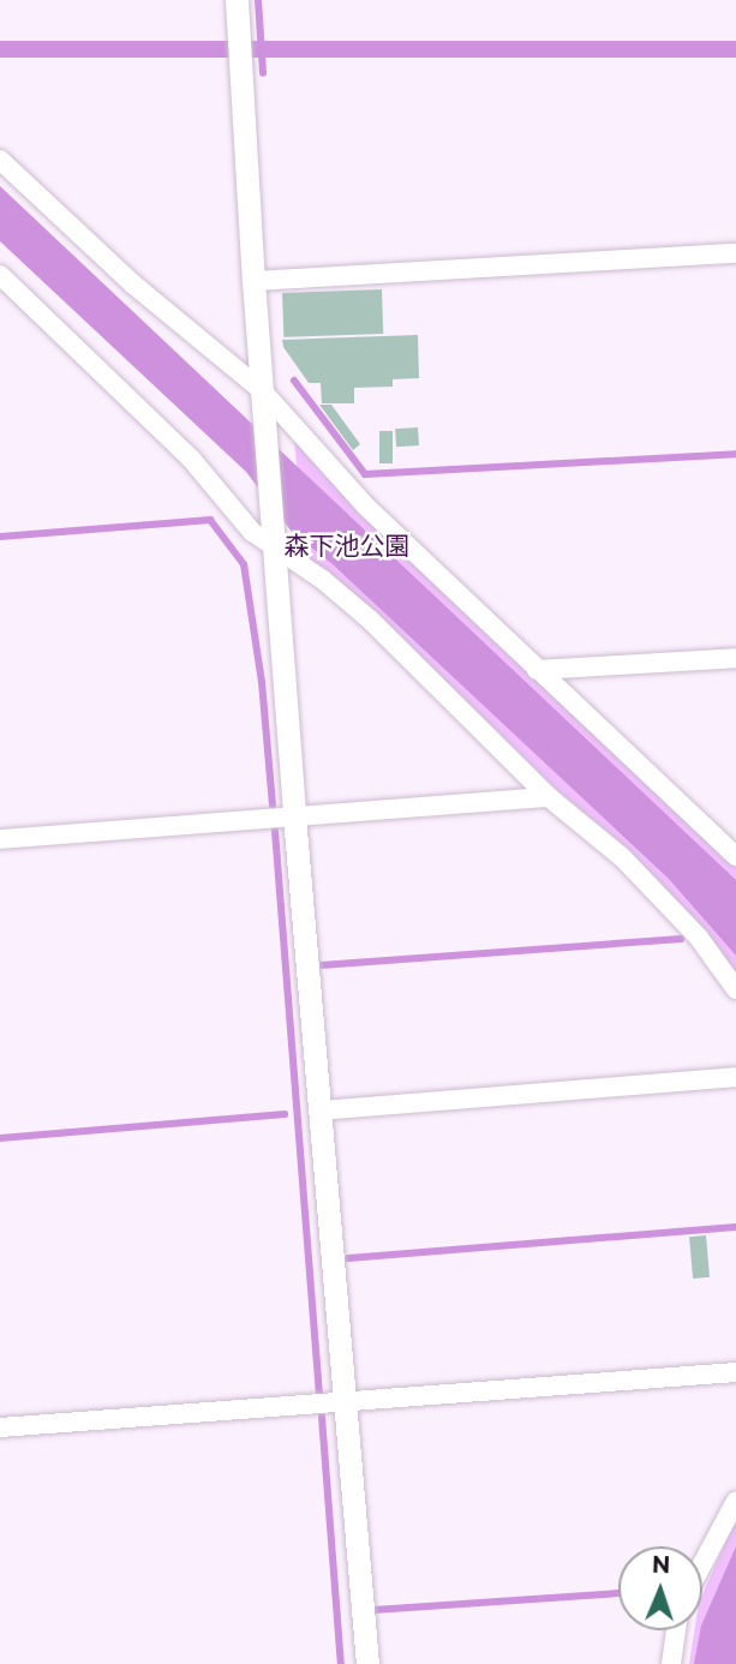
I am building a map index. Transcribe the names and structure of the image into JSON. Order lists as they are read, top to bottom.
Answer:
{
  "parks": ["森下池公園"],
  "north": "top"
}
